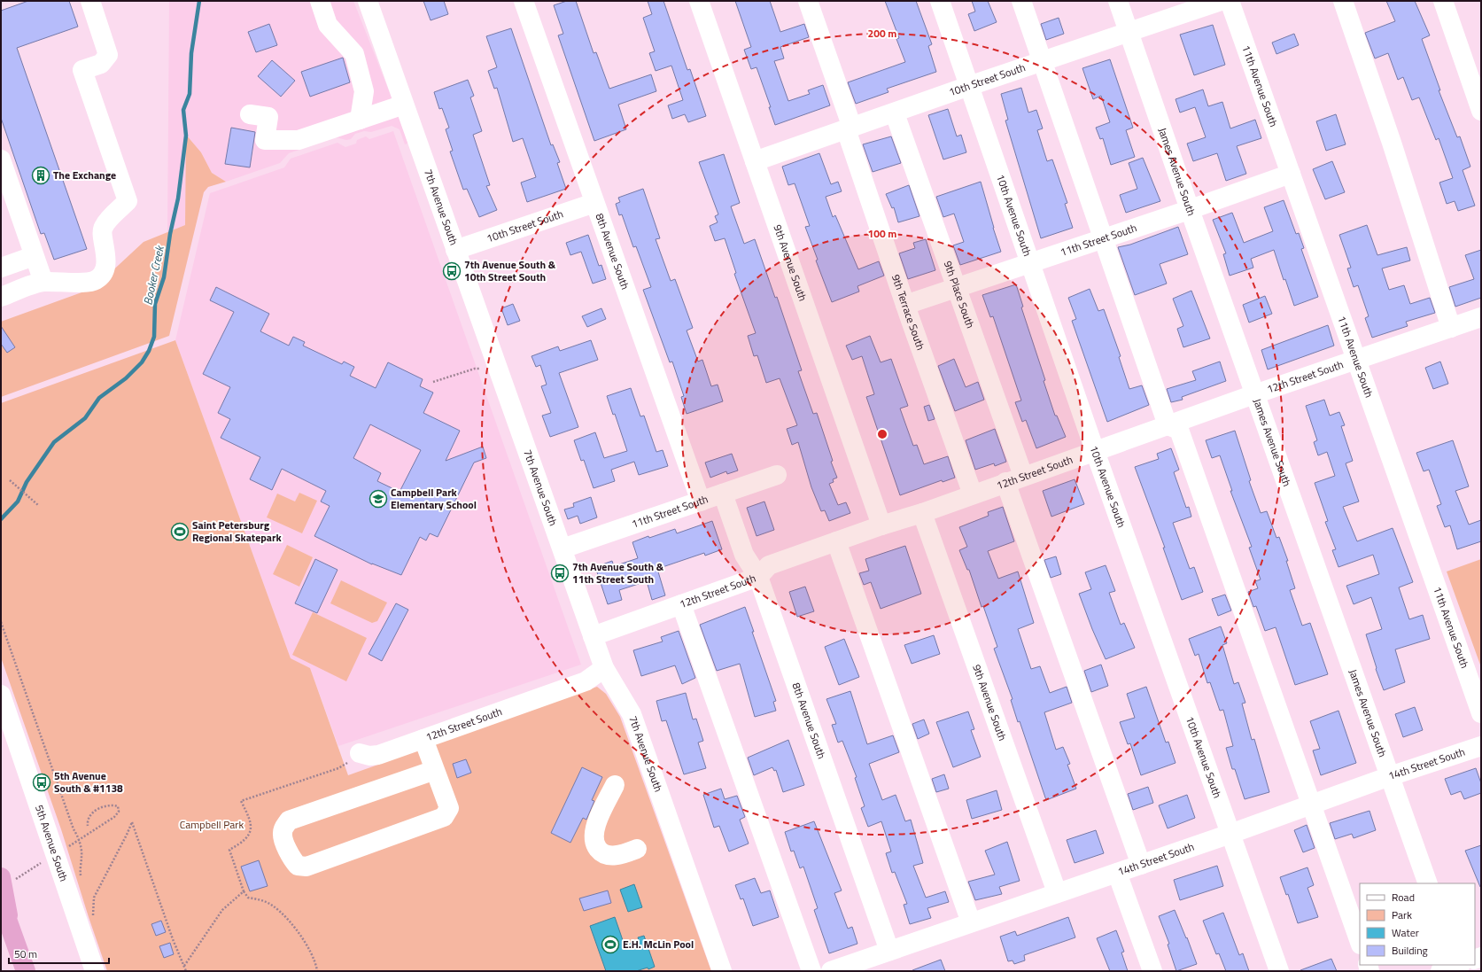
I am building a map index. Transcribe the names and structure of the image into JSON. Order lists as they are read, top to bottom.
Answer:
{
  "streets": {
    "street": [
      "10th Street South",
      "11th Avenue South",
      "James Avenue South",
      "7th Avenue South",
      "10th Avenue South",
      "11th Street South",
      "8th Avenue South",
      "9th Avenue South",
      "9th Place South",
      "9th Terrace South",
      "12th Street South",
      "14th Street South",
      "5th Avenue South"
    ]
  },
  "crossings": [
    ["10th Street South", "James Avenue South"],
    ["10th Street South", "7th Avenue South"],
    ["10th Street South", "10th Avenue South"],
    ["10th Street South", "8th Avenue South"],
    ["10th Street South", "9th Avenue South"],
    ["10th Street South", "9th Place South"],
    ["10th Street South", "9th Terrace South"],
    ["11th Avenue South", "11th Street South"],
    ["11th Avenue South", "12th Street South"],
    ["James Avenue South", "11th Street South"],
    ["James Avenue South", "12th Street South"],
    ["James Avenue South", "14th Street South"],
    ["7th Avenue South", "11th Street South"],
    ["7th Avenue South", "12th Street South"],
    ["10th Avenue South", "11th Street South"],
    ["10th Avenue South", "12th Street South"],
    ["10th Avenue South", "14th Street South"],
    ["11th Street South", "8th Avenue South"],
    ["11th Street South", "9th Place South"],
    ["11th Street South", "9th Terrace South"],
    ["8th Avenue South", "12th Street South"],
    ["8th Avenue South", "14th Street South"],
    ["9th Avenue South", "12th Street South"],
    ["9th Avenue South", "14th Street South"],
    ["9th Place South", "12th Street South"],
    ["9th Place South", "14th Street South"],
    ["9th Terrace South", "12th Street South"]
  ],
  "water": ["Booker Creek"],
  "parks": ["Campbell Park"],
  "places": {
    "building": ["The Exchange"],
    "bus stop": ["7th Avenue South & 10th Street South", "7th Avenue South & 11th Street South", "5th Avenue South & #1138"],
    "school or university": ["Campbell Park Elementary School"],
    "sports": ["Saint Petersburg Regional Skatepark", "E.H. McLin Pool"]
  },
  "legend": [
    "Road",
    "Park",
    "Water",
    "Building"
  ],
  "scale_bar": "50 m",
  "rings": ["200 m", "100 m"]
}
